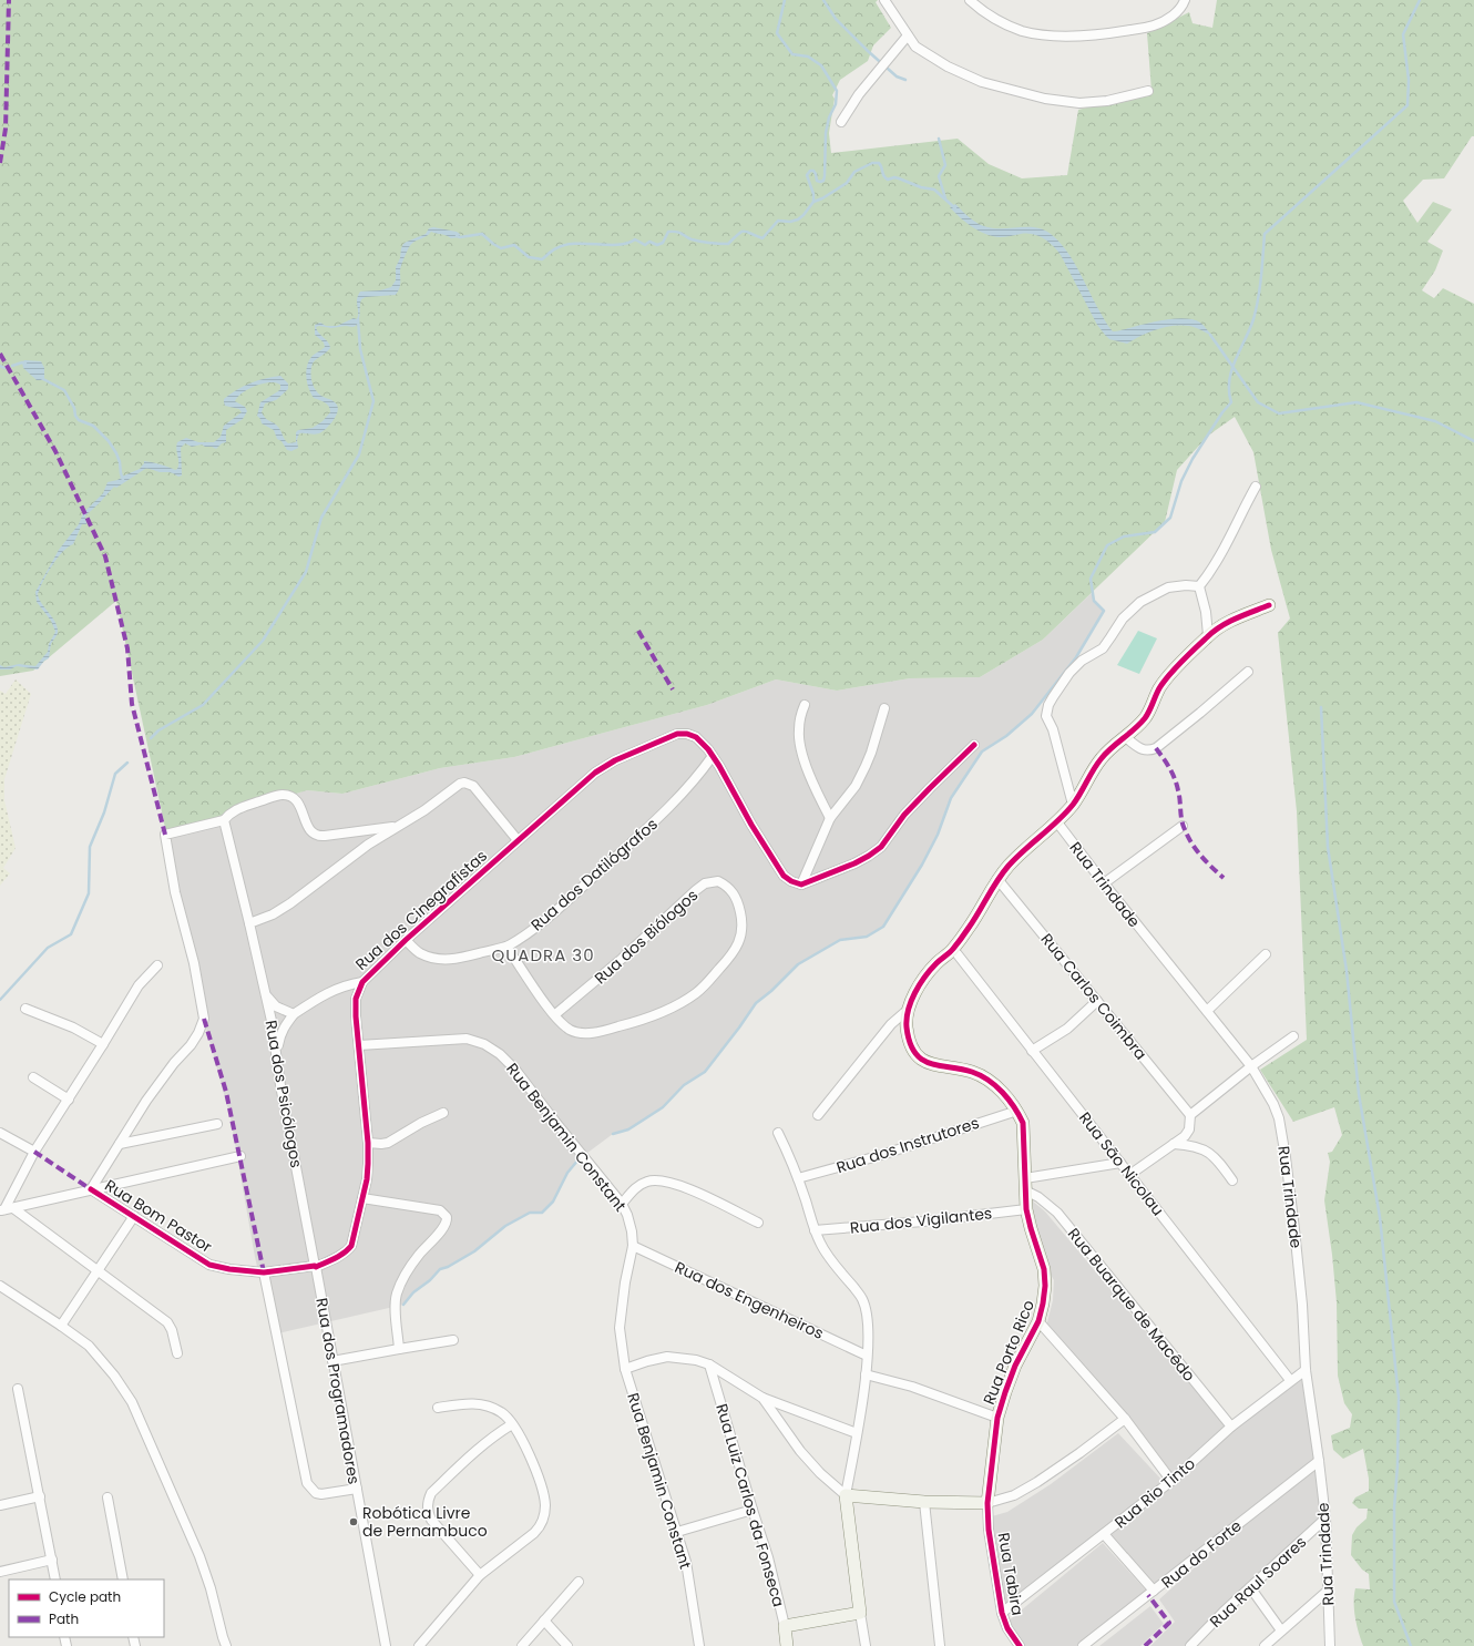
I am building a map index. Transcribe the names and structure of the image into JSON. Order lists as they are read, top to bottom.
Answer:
{
  "streets": {
    "street": [
      "Rua dos Datilógrafos",
      "Rua Trindade",
      "Rua dos Cinegrafistas",
      "Rua dos Biólogos",
      "Rua Carlos Coimbra",
      "Rua dos Psicólogos",
      "Rua Benjamin Constant",
      "Rua dos Instrutores",
      "Rua São Nicolau",
      "Rua Bom Pastor",
      "Rua dos Vigilantes",
      "Rua dos Engenheiros",
      "Rua Buarque de Macêdo",
      "Rua Porto Rico",
      "Rua dos Programadores",
      "Rua Rio Tinto",
      "Rua Luiz Carlos da Fonseca",
      "Rua do Forte",
      "Rua Tabira",
      "Rua Raul Soares"
    ]
  },
  "crossings": [
    ["Rua dos Datilógrafos", "Rua dos Cinegrafistas"],
    ["Rua dos Datilógrafos", "Rua dos Biólogos"],
    ["Rua Trindade", "Rua Porto Rico"],
    ["Rua Trindade", "Rua Rio Tinto"],
    ["Rua Trindade", "Rua do Forte"],
    ["Rua Trindade", "Rua Raul Soares"],
    ["Rua dos Cinegrafistas", "Rua dos Psicólogos"],
    ["Rua dos Cinegrafistas", "Rua Benjamin Constant"],
    ["Rua dos Cinegrafistas", "Rua Bom Pastor"],
    ["Rua dos Cinegrafistas", "Rua dos Programadores"],
    ["Rua Carlos Coimbra", "Rua Porto Rico"],
    ["Rua dos Psicólogos", "Rua Bom Pastor"],
    ["Rua dos Psicólogos", "Rua dos Programadores"],
    ["Rua Benjamin Constant", "Rua dos Engenheiros"],
    ["Rua dos Instrutores", "Rua Porto Rico"],
    ["Rua São Nicolau", "Rua Porto Rico"],
    ["Rua São Nicolau", "Rua Rio Tinto"],
    ["Rua dos Vigilantes", "Rua Porto Rico"],
    ["Rua Buarque de Macêdo", "Rua Porto Rico"],
    ["Rua Buarque de Macêdo", "Rua Rio Tinto"],
    ["Rua Porto Rico", "Rua Tabira"],
    ["Rua Rio Tinto", "Rua Tabira"]
  ],
  "districts": ["QUADRA 30"],
  "places": ["Robótica Livre de Pernambuco"],
  "legend": ["Cycle path", "Path"]
}
